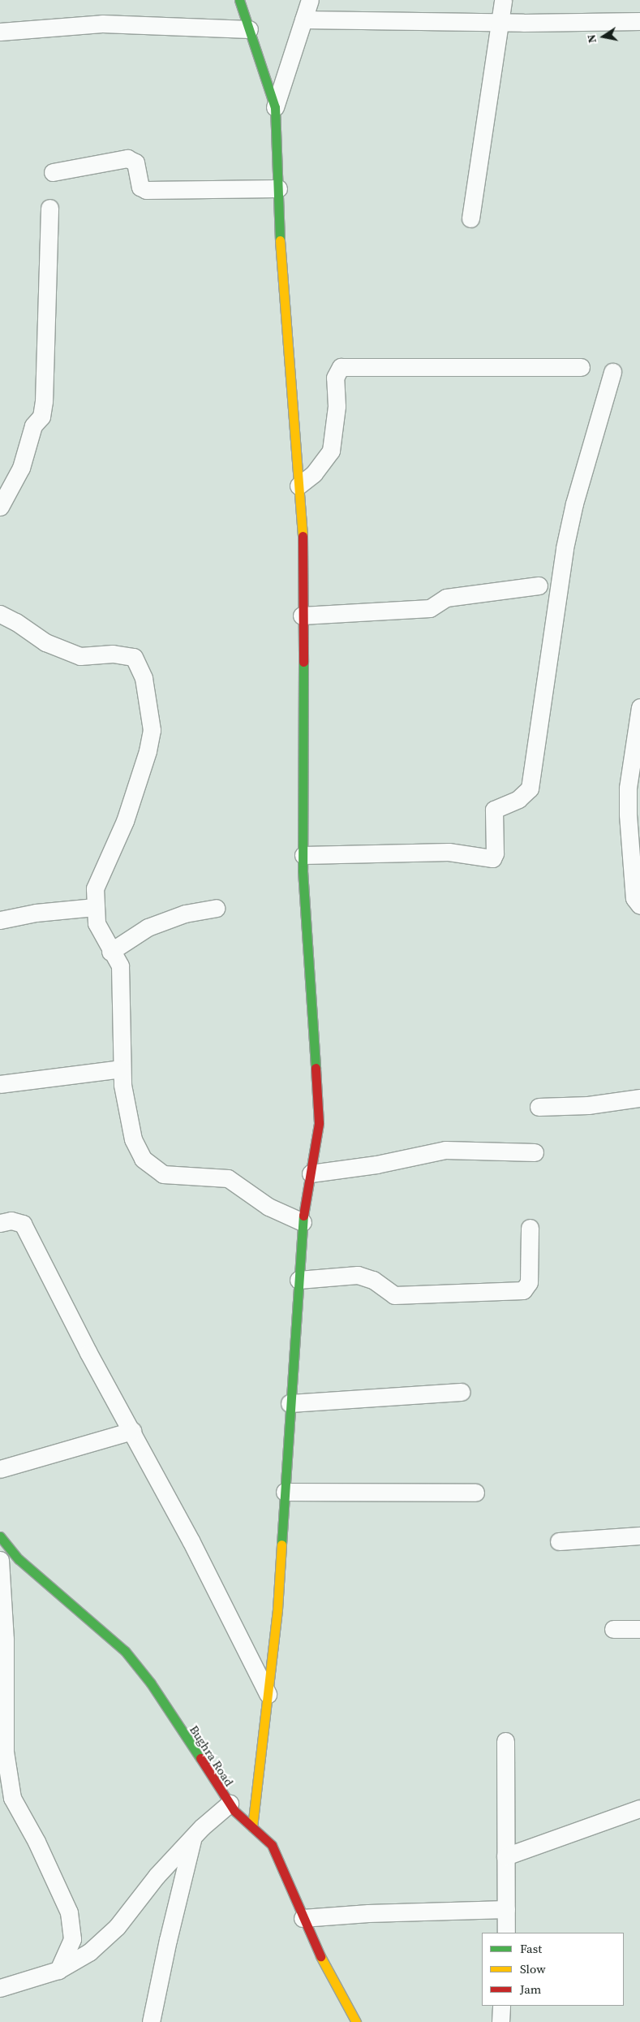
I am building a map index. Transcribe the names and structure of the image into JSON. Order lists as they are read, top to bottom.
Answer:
{
  "streets": {
    "street": ["Bughra Road"]
  },
  "legend": ["Fast", "Slow", "Jam"],
  "north": "left"
}
